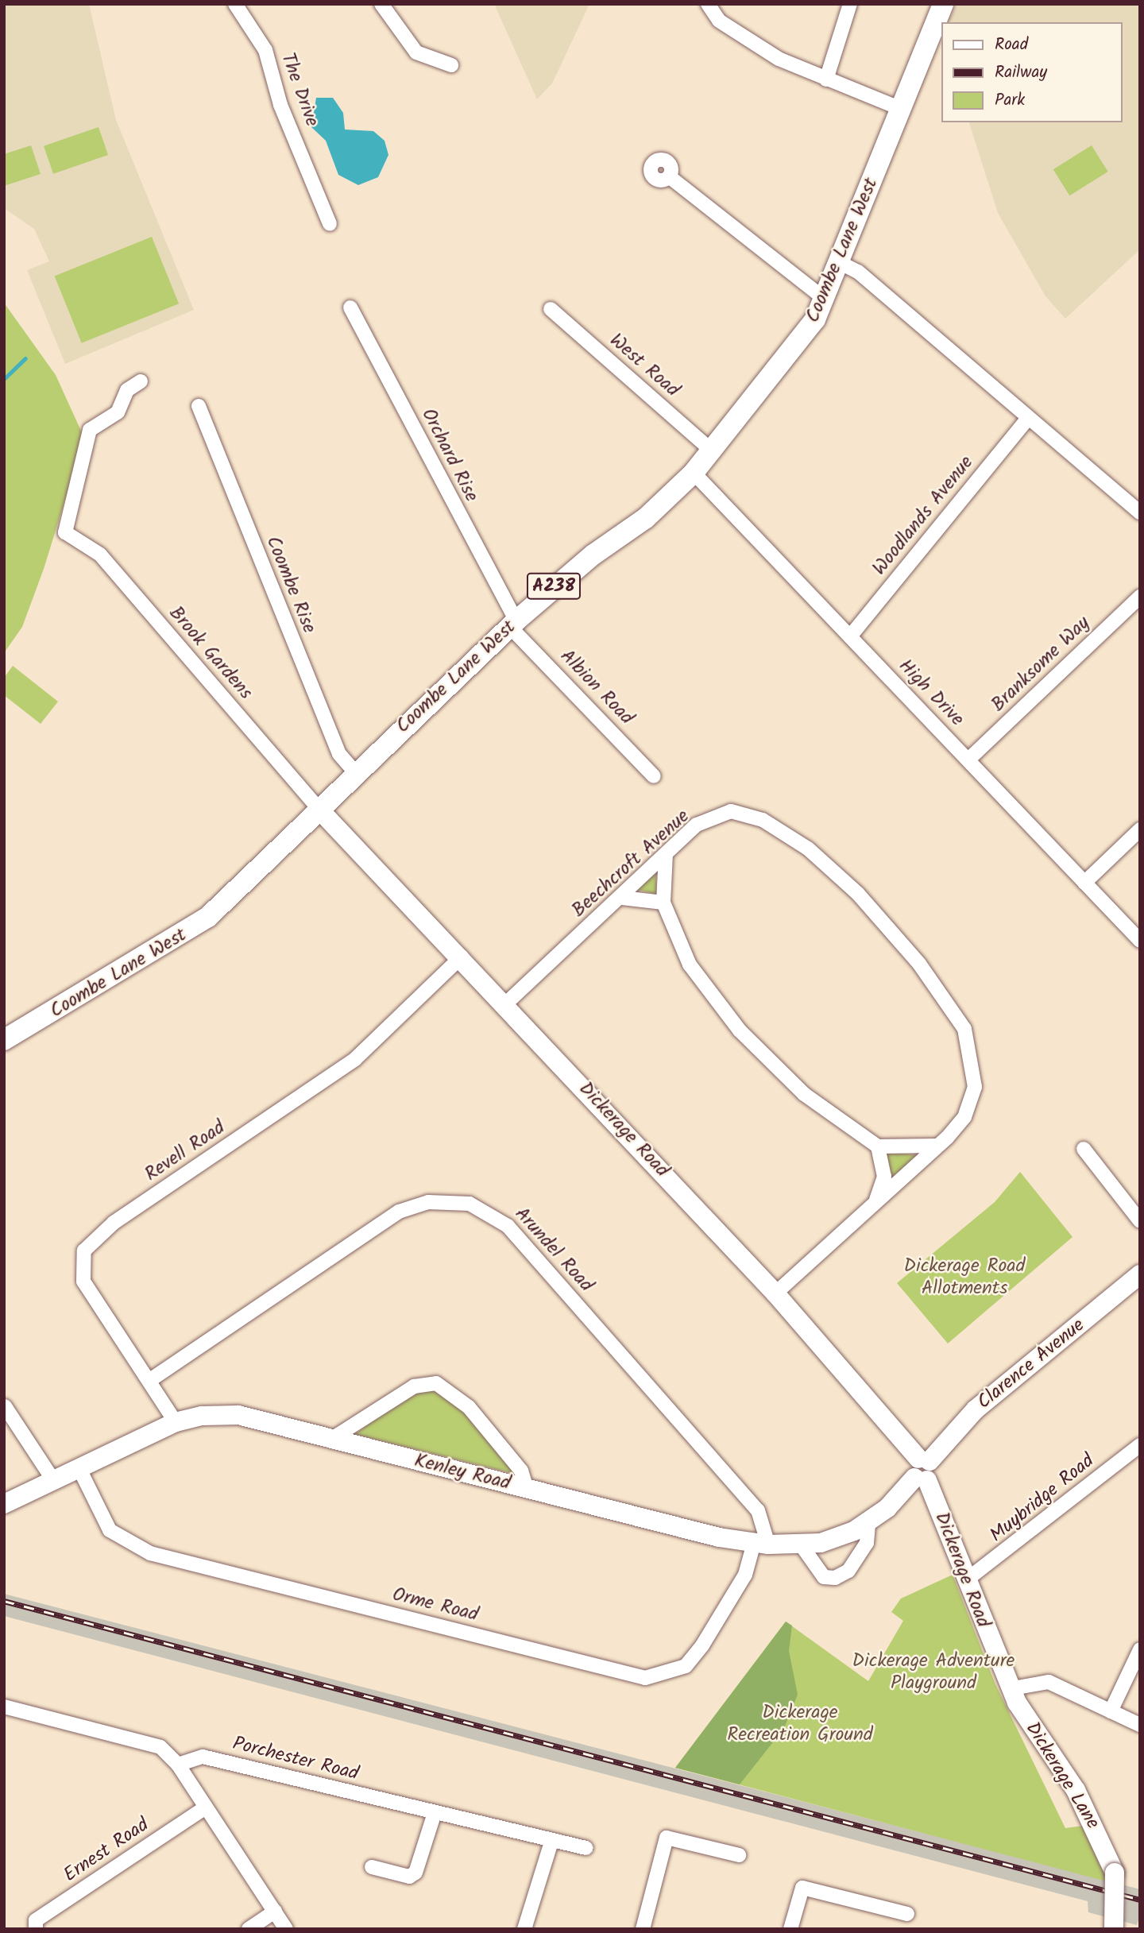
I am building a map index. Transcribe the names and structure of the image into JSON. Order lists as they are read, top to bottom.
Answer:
{
  "streets": {
    "main road": ["Coombe Lane West", "A238"],
    "street": [
      "The Drive",
      "West Road",
      "Orchard Rise",
      "Woodlands Avenue",
      "Coombe Rise",
      "Brook Gardens",
      "Branksome Way",
      "Albion Road",
      "High Drive",
      "Beechcroft Avenue",
      "Dickerage Road",
      "Revell Road",
      "Arundel Road",
      "Clarence Avenue",
      "Kenley Road",
      "Muybridge Road",
      "Orme Road",
      "Porchester Road",
      "Dickerage Lane",
      "Ernest Road"
    ]
  },
  "crossings": [
    ["Coombe Lane West", "West Road"],
    ["Coombe Lane West", "Orchard Rise"],
    ["Coombe Lane West", "Coombe Rise"],
    ["Coombe Lane West", "Brook Gardens"],
    ["Coombe Lane West", "Albion Road"],
    ["Coombe Lane West", "High Drive"],
    ["Coombe Lane West", "Dickerage Road"],
    ["Orchard Rise", "Albion Road"],
    ["Woodlands Avenue", "High Drive"],
    ["Brook Gardens", "Dickerage Road"],
    ["Branksome Way", "High Drive"],
    ["Beechcroft Avenue", "Dickerage Road"],
    ["Dickerage Road", "Revell Road"],
    ["Dickerage Road", "Clarence Avenue"],
    ["Dickerage Road", "Kenley Road"],
    ["Dickerage Road", "Muybridge Road"],
    ["Dickerage Road", "Dickerage Lane"],
    ["Revell Road", "Arundel Road"],
    ["Revell Road", "Kenley Road"],
    ["Arundel Road", "Kenley Road"],
    ["Arundel Road", "Orme Road"],
    ["Clarence Avenue", "Kenley Road"],
    ["Kenley Road", "Orme Road"]
  ],
  "parks": ["Dickerage Road Allotments", "Dickerage Adventure Playground", "Dickerage Recreation Ground"],
  "legend": ["Road", "Railway", "Park"]
}
